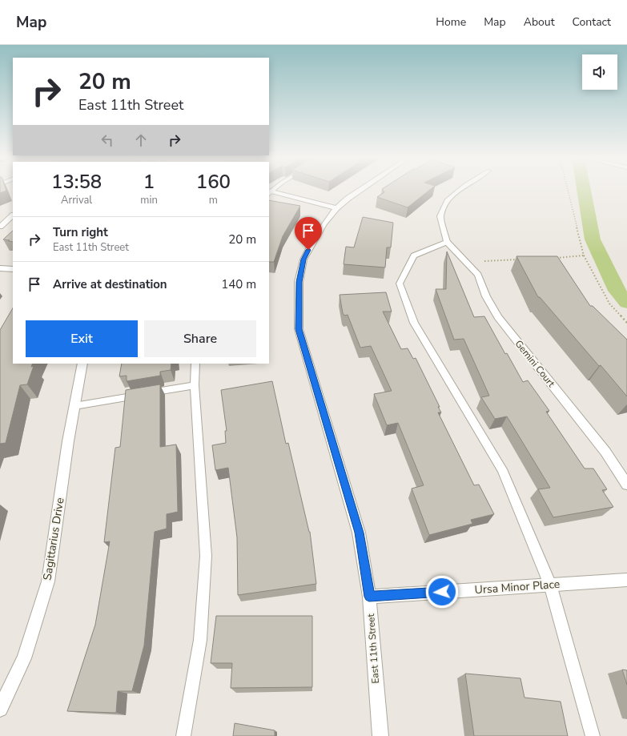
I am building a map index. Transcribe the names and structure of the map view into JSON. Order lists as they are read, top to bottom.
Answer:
{
  "streets": {
    "street": [
      "Gemini Court",
      "Sagittarius Drive",
      "Ursa Minor Place",
      "East 11th Street"
    ]
  },
  "crossings": [
    ["Ursa Minor Place", "East 11th Street"]
  ],
  "page": {
    "header": "Map",
    "nav": [
      "Home",
      "Map",
      "About",
      "Contact"
    ],
    "turn": ["20 m", "East 11th Street"],
    "eta": [
      "13:58",
      "Arrival",
      "1",
      "min",
      "160",
      "m"
    ],
    "list": [
      {
        "name": "Turn right",
        "note": "East 11th Street",
        "value": "20 m"
      },
      {
        "name": "Arrive at destination",
        "value": "140 m"
      }
    ],
    "buttons": ["Exit", "Share"]
  }
}
